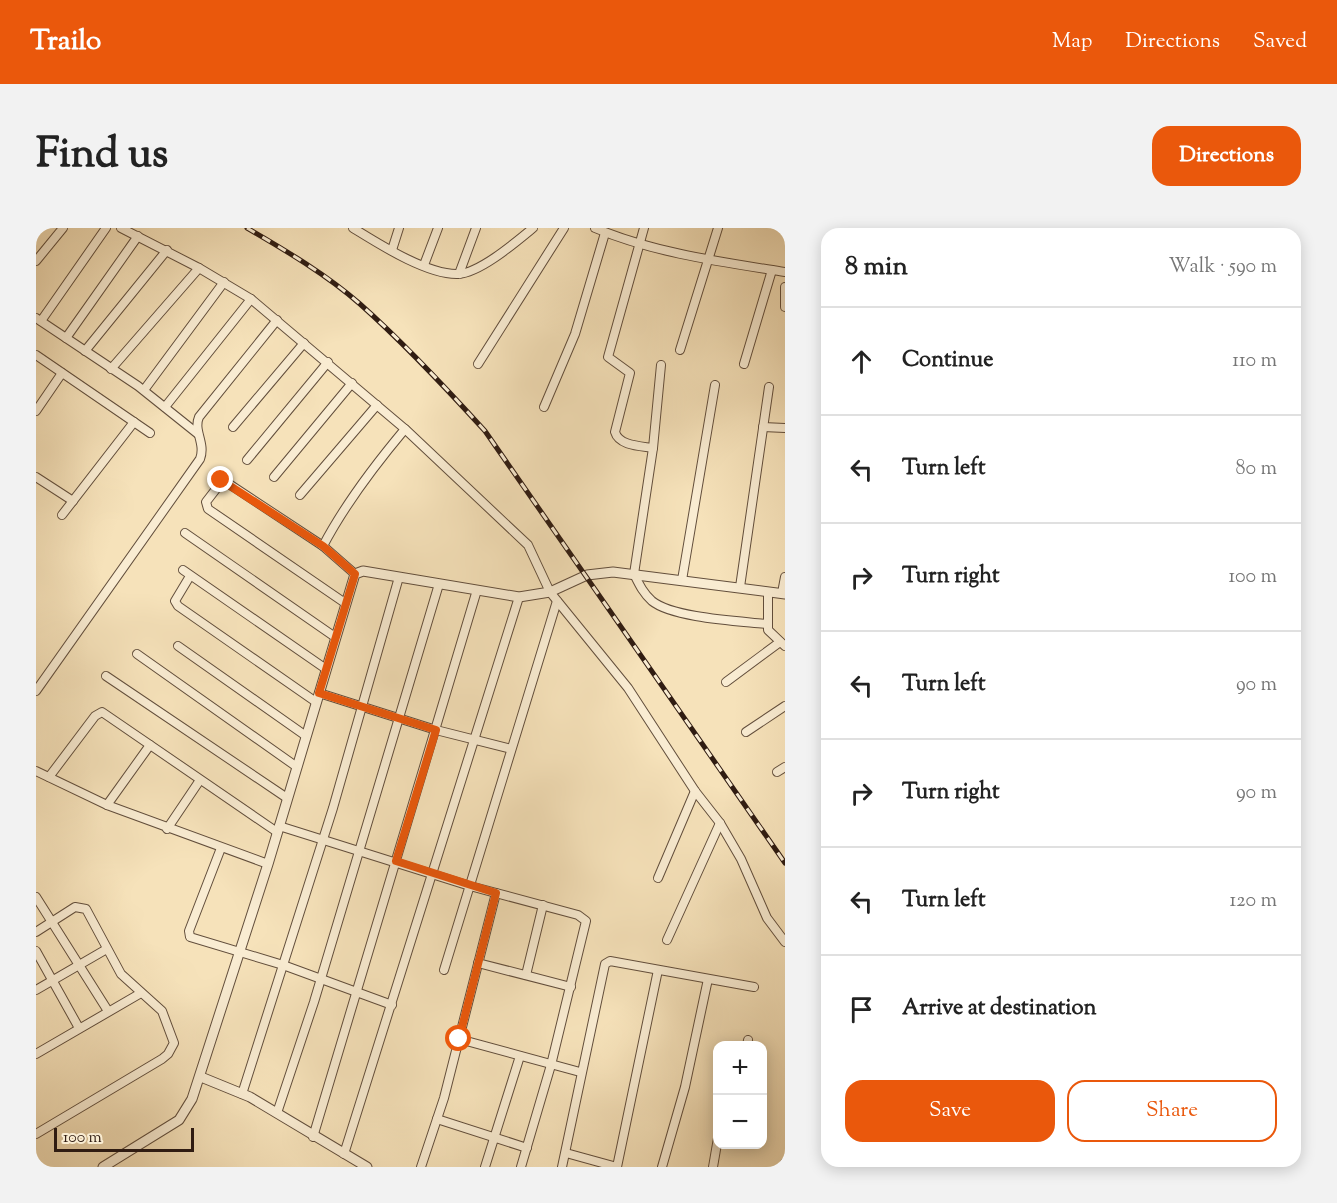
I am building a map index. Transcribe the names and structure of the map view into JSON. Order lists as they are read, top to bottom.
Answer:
{
  "scale_bar": "100 m",
  "page": {
    "header": "Trailo",
    "nav": ["Map", "Directions", "Saved"],
    "title": "Find us",
    "buttons": [
      "Directions",
      ["Save", "Share"]
    ],
    "heading": ["8 min", "Walk · 590 m"],
    "list": [
      ["Continue", "110 m"],
      ["Turn left", "80 m"],
      ["Turn right", "100 m"],
      ["Turn left", "90 m"],
      ["Turn right", "90 m"],
      ["Turn left", "120 m"],
      "Arrive at destination"
    ],
    "map_buttons": ["+", "−"],
    "scale": "100 m"
  }
}
